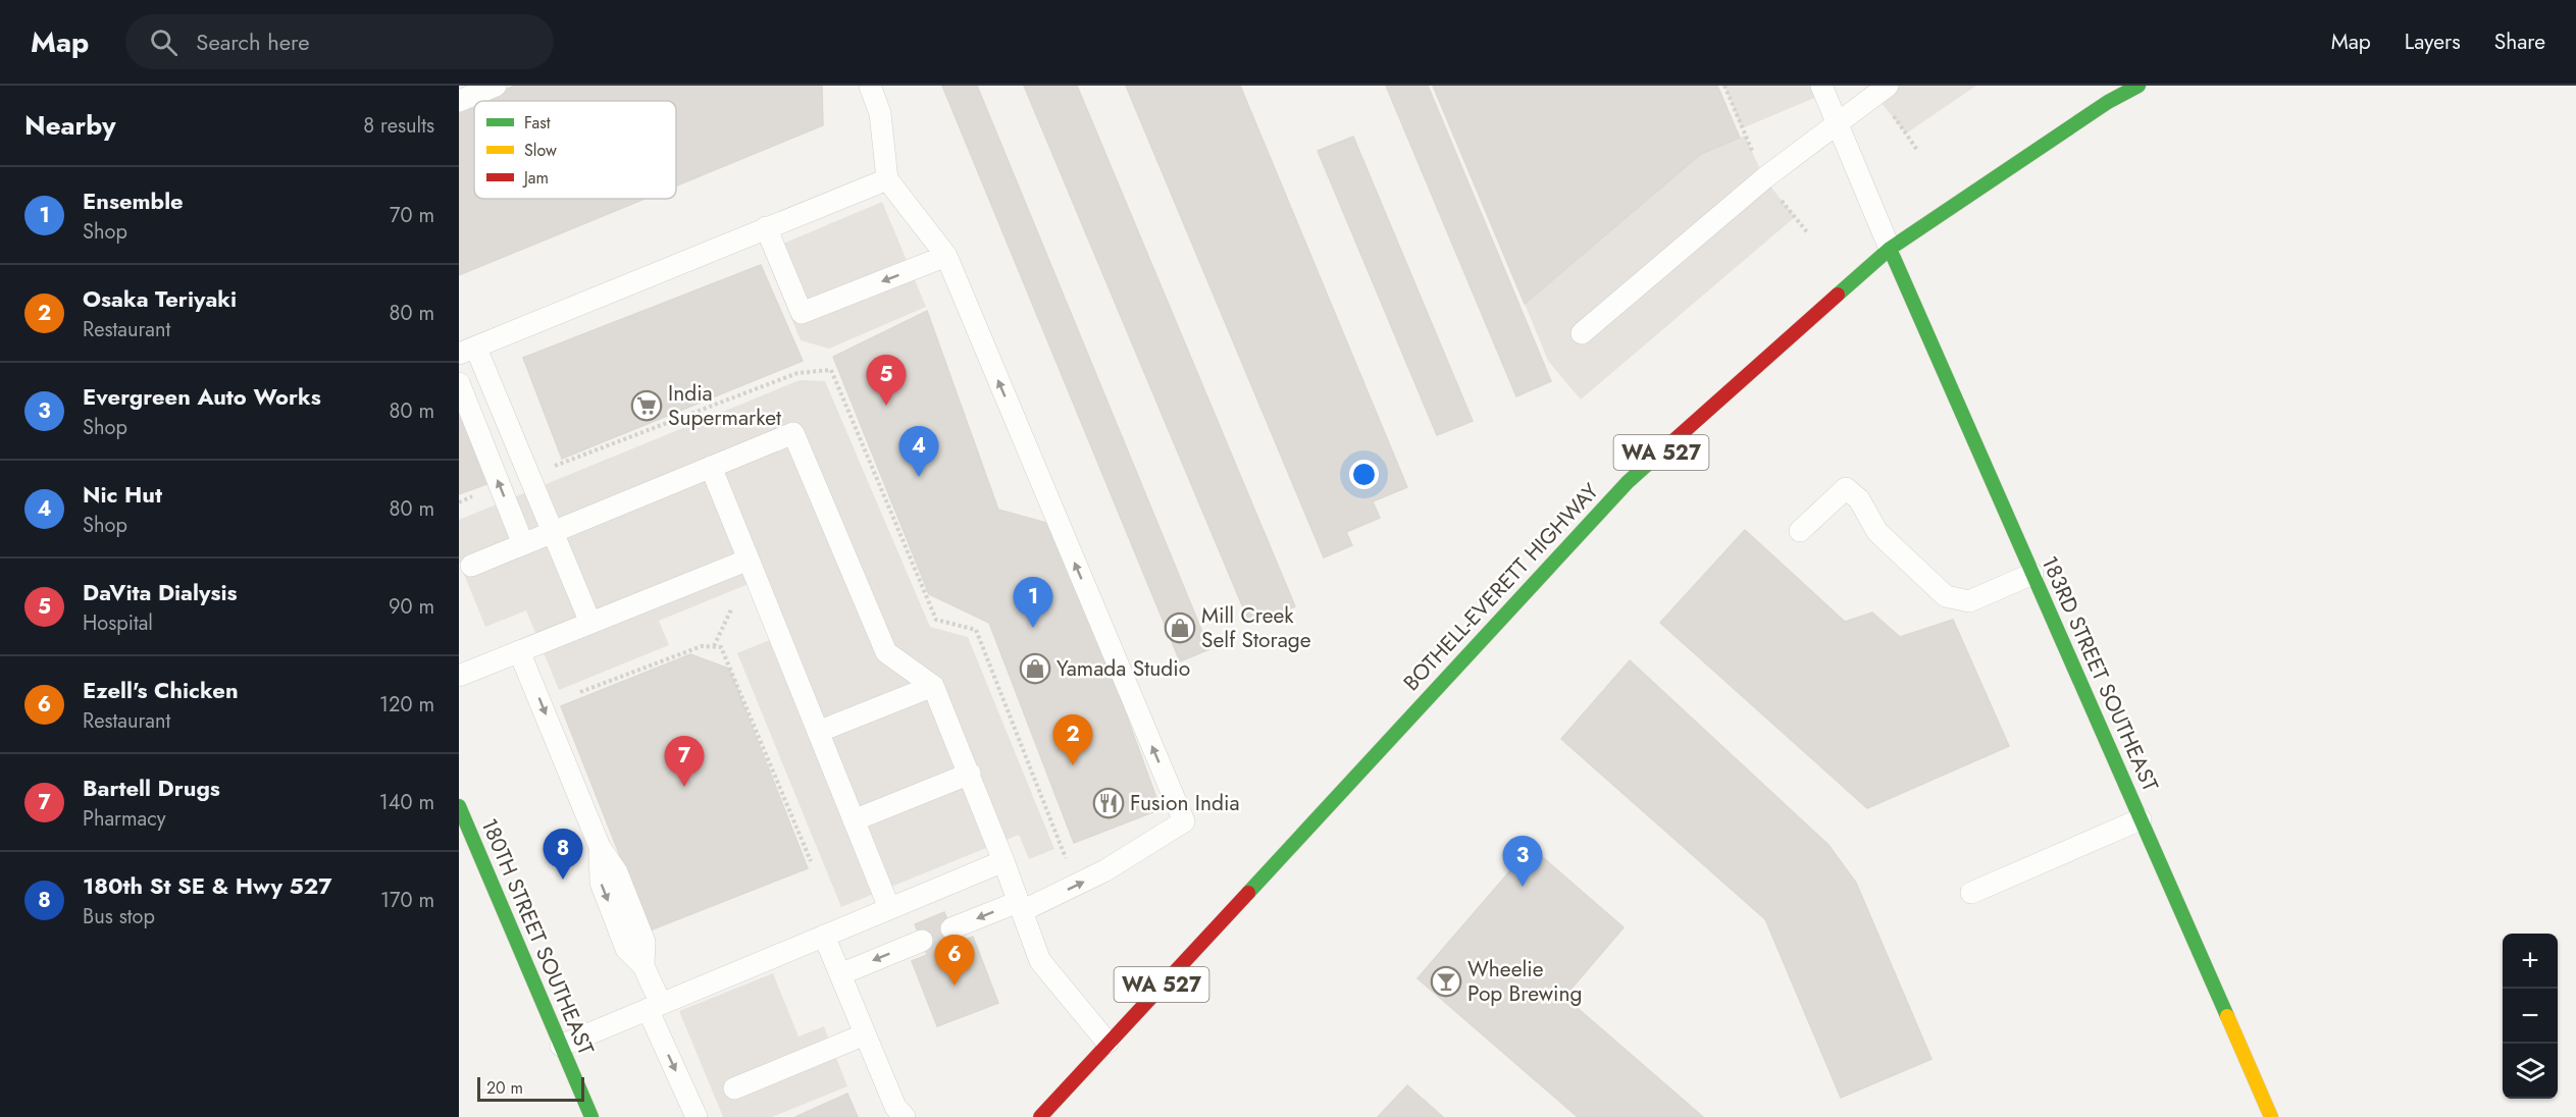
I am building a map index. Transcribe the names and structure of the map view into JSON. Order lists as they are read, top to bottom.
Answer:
{
  "streets": {
    "main road": [
      "WA 527",
      "BOTHELL-EVERETT HIGHWAY",
      "183RD STREET SOUTHEAST",
      "180TH STREET SOUTHEAST"
    ]
  },
  "crossings": [
    ["BOTHELL-EVERETT HIGHWAY", "183RD STREET SOUTHEAST"]
  ],
  "places": {
    "supermarket": ["India Supermarket"],
    "shop": ["Mill Creek Self Storage", "Yamada Studio"],
    "restaurant": ["Fusion India"],
    "bar": ["Wheelie Pop Brewing"]
  },
  "legend": ["Fast", "Slow", "Jam"],
  "scale_bar": "20 m",
  "page": {
    "header": "Map",
    "search": "Search here",
    "nav": ["Map", "Layers", "Share"],
    "heading": ["Nearby", "8 results"],
    "list": [
      {
        "mark": "1",
        "name": "Ensemble",
        "note": "Shop",
        "value": "70 m"
      },
      {
        "mark": "2",
        "name": "Osaka Teriyaki",
        "note": "Restaurant",
        "value": "80 m"
      },
      {
        "mark": "3",
        "name": "Evergreen Auto Works",
        "note": "Shop",
        "value": "80 m"
      },
      {
        "mark": "4",
        "name": "Nic Hut",
        "note": "Shop",
        "value": "80 m"
      },
      {
        "mark": "5",
        "name": "DaVita Dialysis",
        "note": "Hospital",
        "value": "90 m"
      },
      {
        "mark": "6",
        "name": "Ezell's Chicken",
        "note": "Restaurant",
        "value": "120 m"
      },
      {
        "mark": "7",
        "name": "Bartell Drugs",
        "note": "Pharmacy",
        "value": "140 m"
      },
      {
        "mark": "8",
        "name": "180th St SE & Hwy 527",
        "note": "Bus stop",
        "value": "170 m"
      }
    ],
    "pins": [
      "5",
      "4",
      "1",
      "2",
      "7",
      "8",
      "3",
      "6"
    ],
    "map_buttons": ["+", "−"],
    "scale": "20 m"
  }
}
